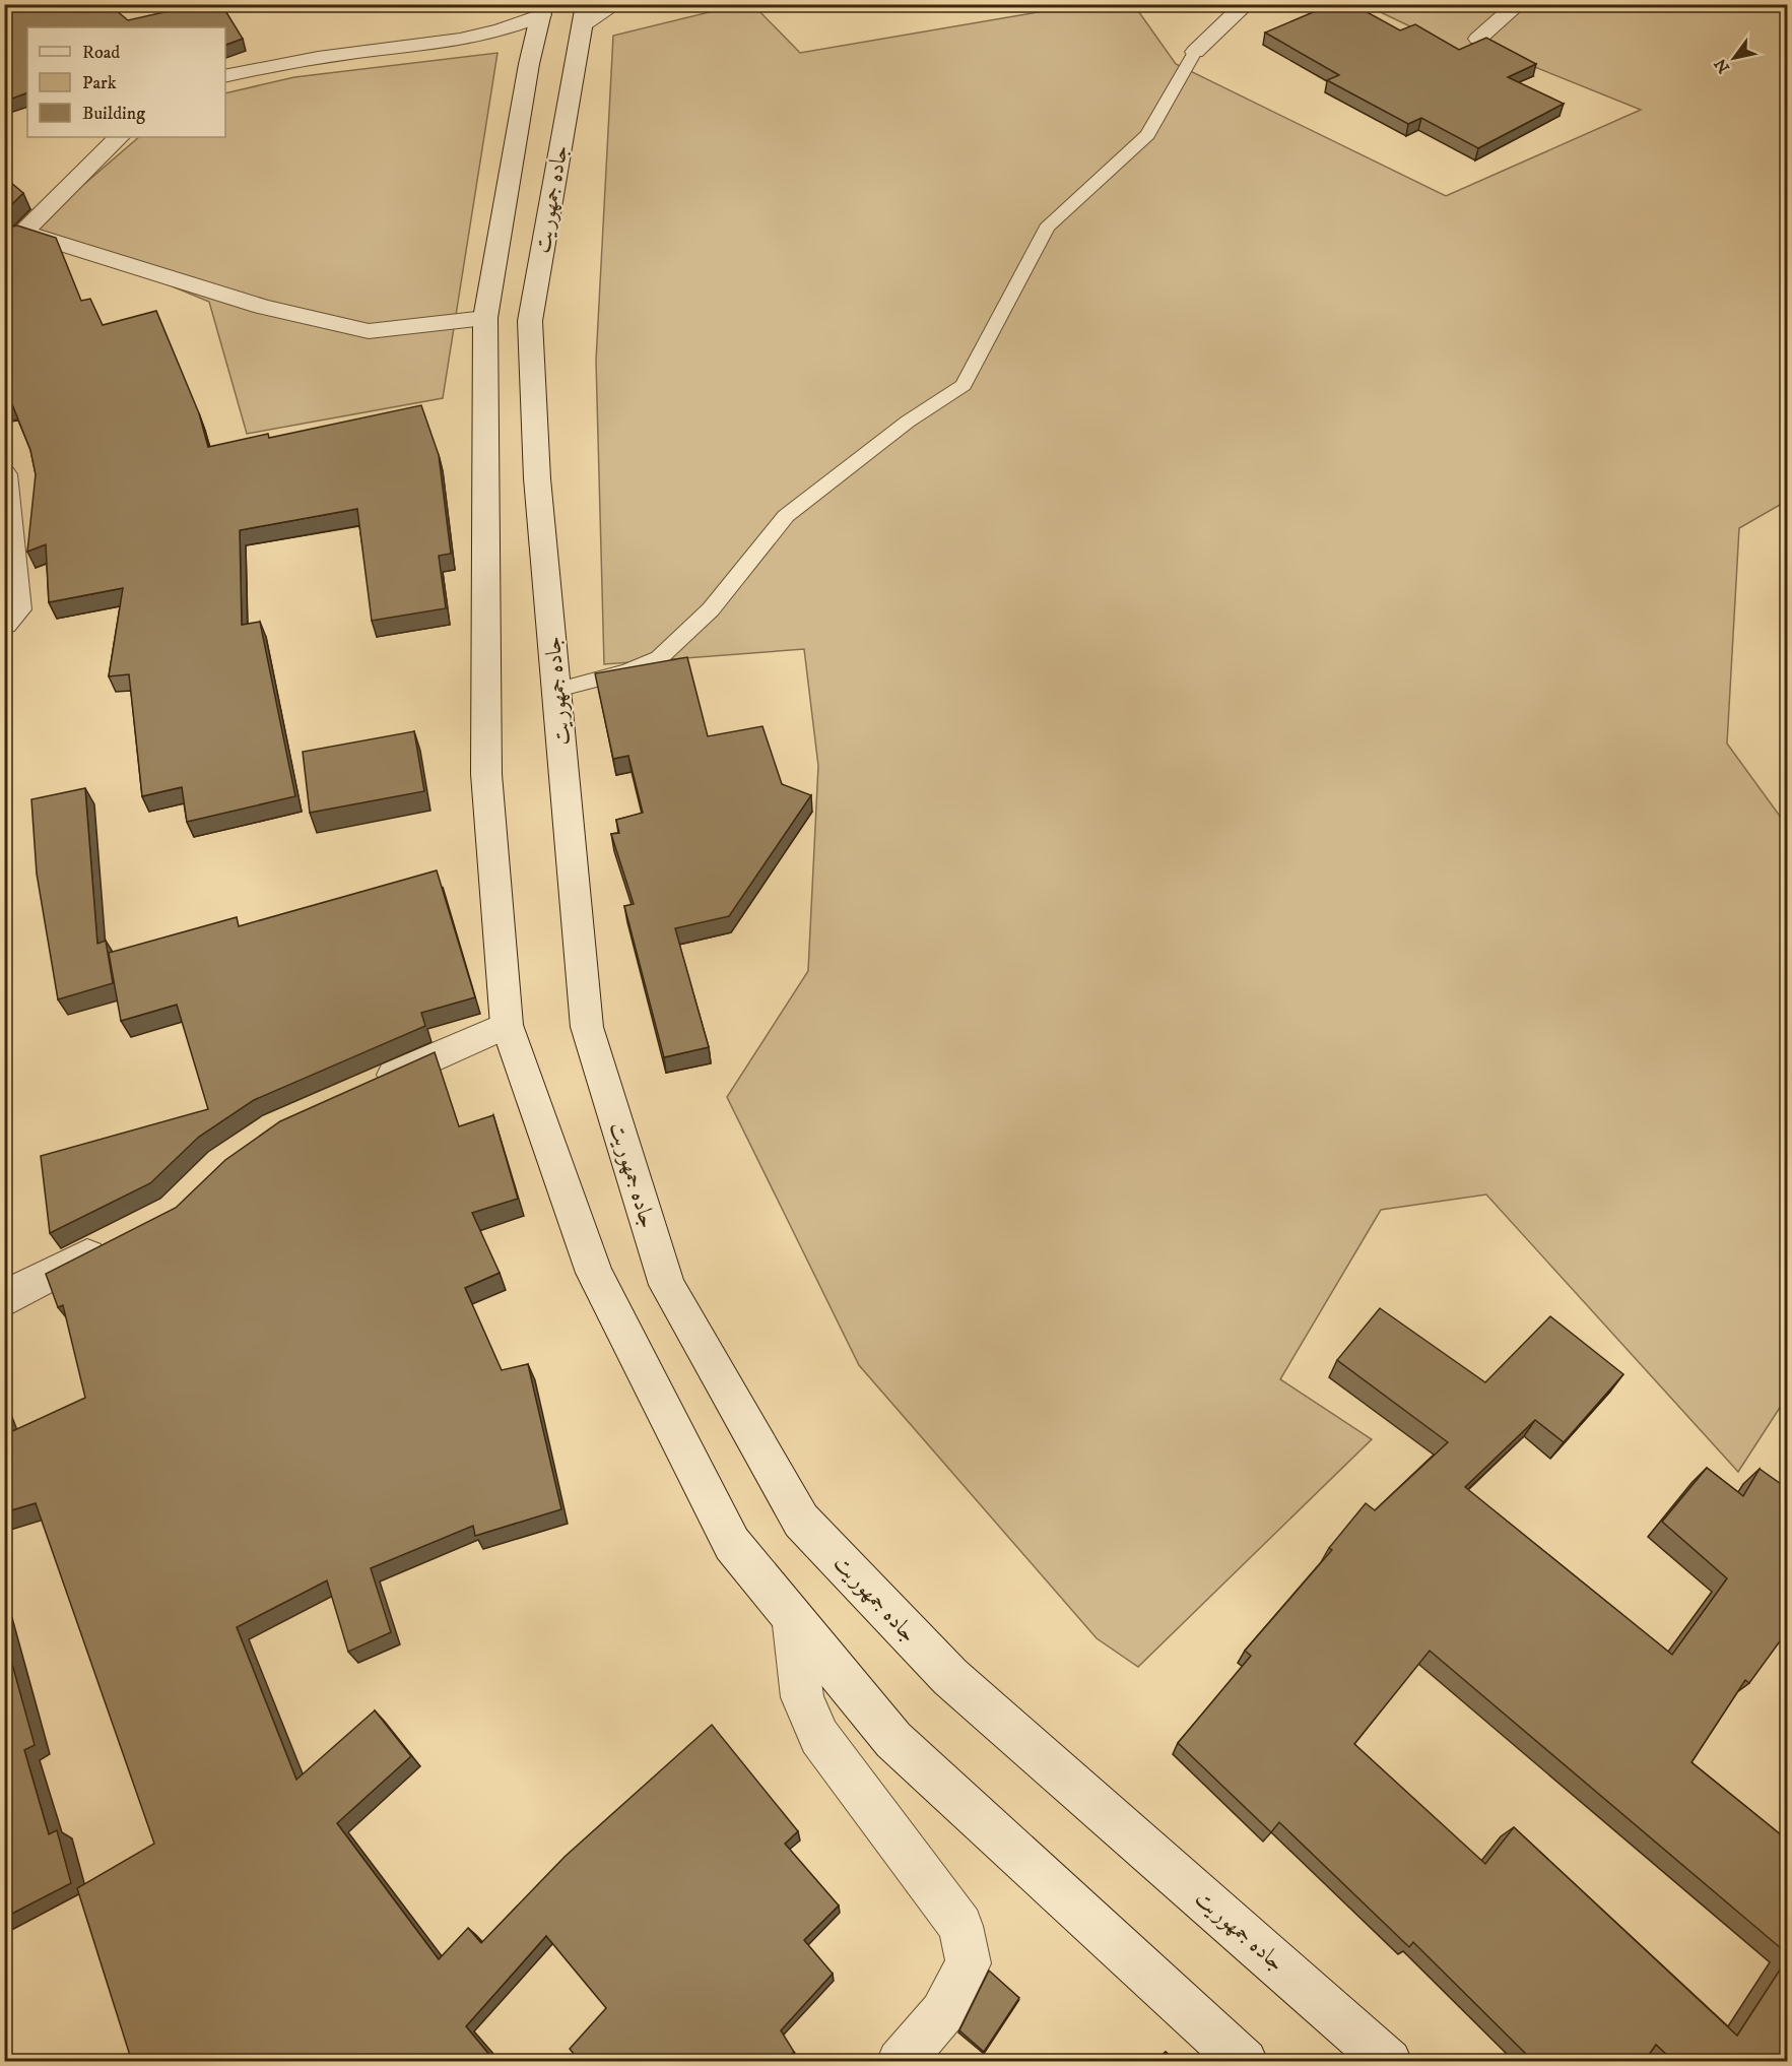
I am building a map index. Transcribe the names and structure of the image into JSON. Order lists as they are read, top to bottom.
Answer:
{
  "streets": {
    "main road": ["جاده جمهوریت"]
  },
  "legend": ["Road", "Park", "Building"],
  "north": "bottom left"
}
